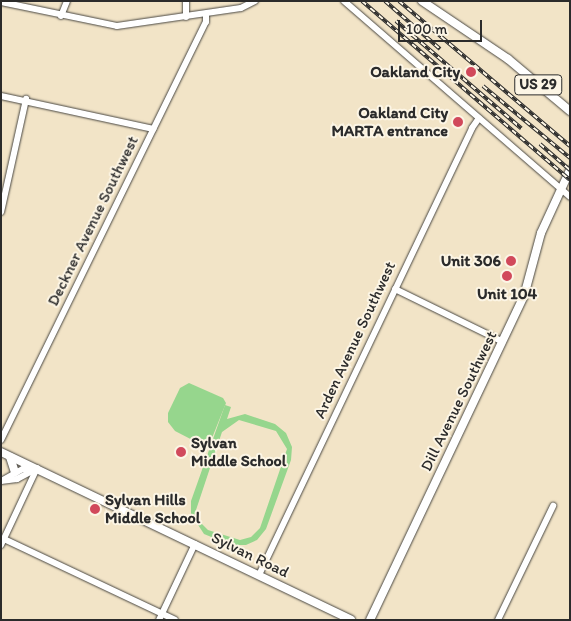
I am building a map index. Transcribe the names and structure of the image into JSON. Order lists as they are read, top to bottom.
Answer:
{
  "streets": {
    "main road": ["US 29", "Dill Avenue Southwest", "Sylvan Road"],
    "street": ["Deckner Avenue Southwest", "Arden Avenue Southwest"]
  },
  "crossings": [
    ["Arden Avenue Southwest", "Sylvan Road"]
  ],
  "places": [
    "Oakland City",
    "Oakland City MARTA entrance",
    "Unit 306",
    "Unit 104",
    "Sylvan Middle School",
    "Sylvan Hills Middle School"
  ],
  "scale_bar": "100 m"
}
